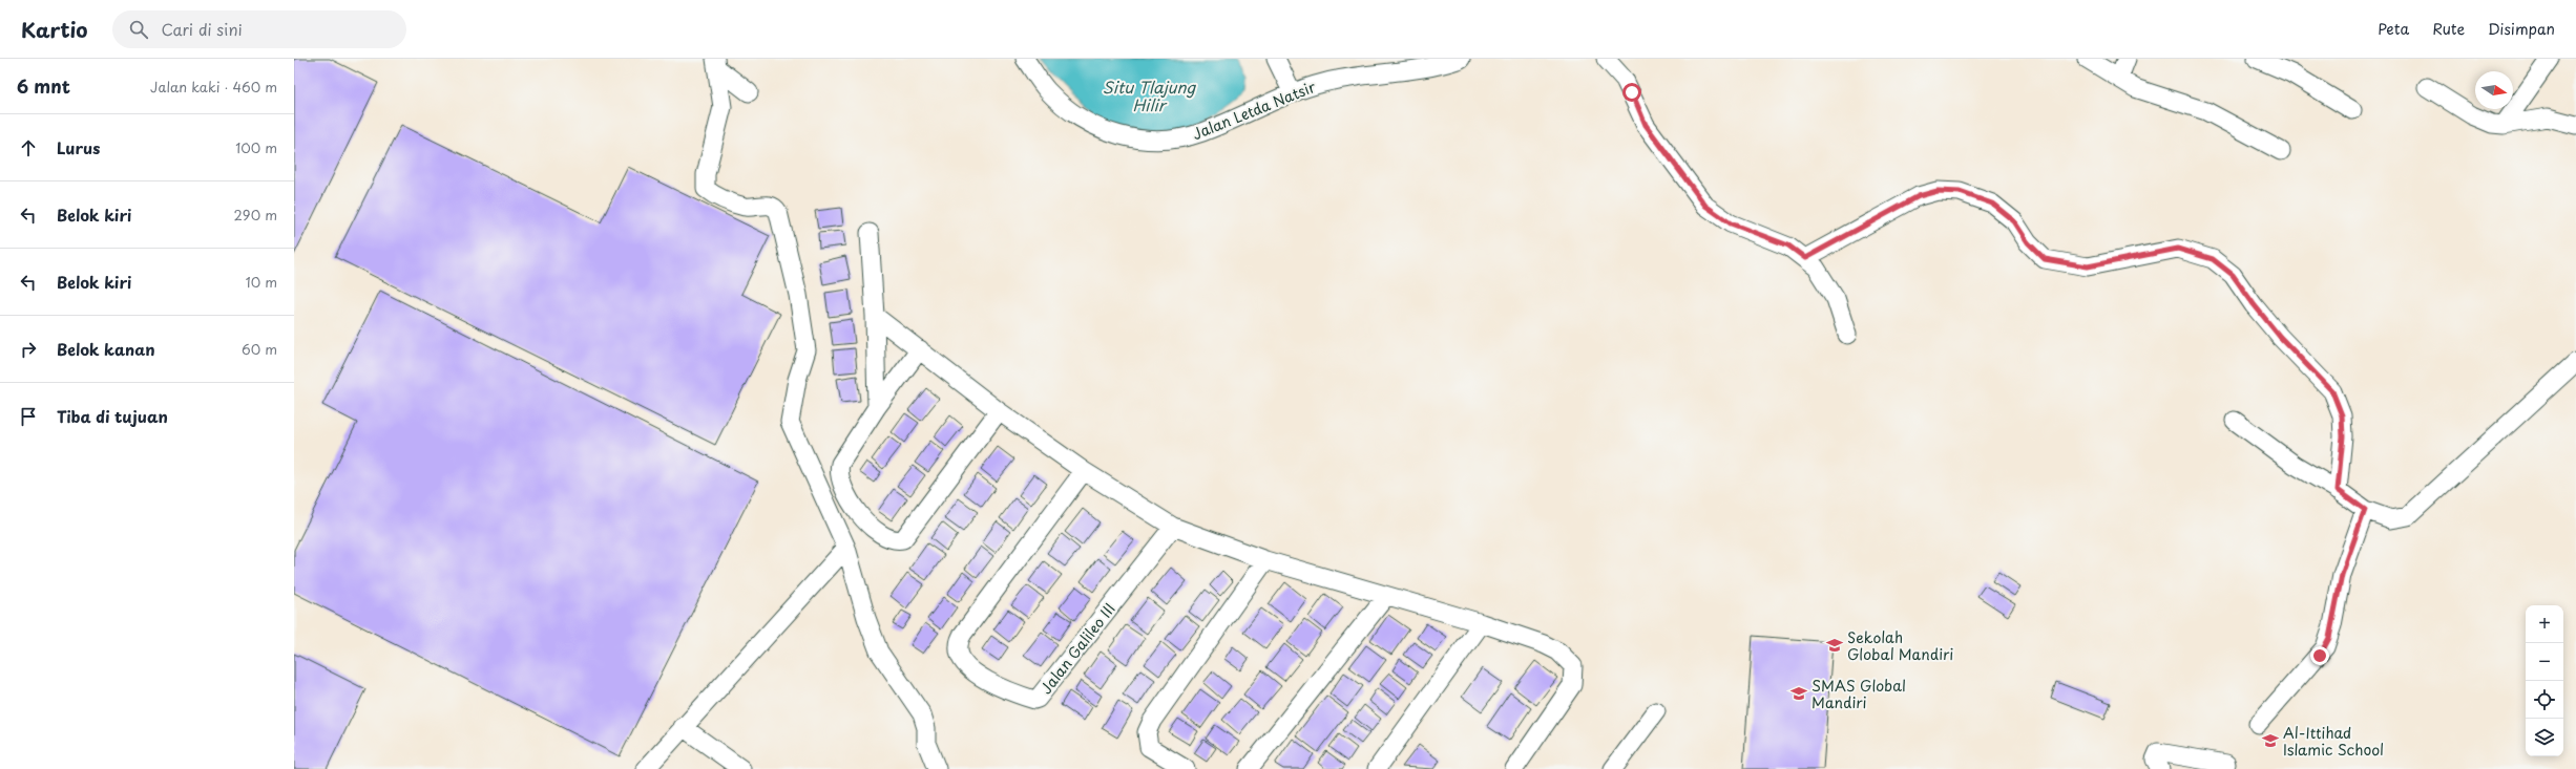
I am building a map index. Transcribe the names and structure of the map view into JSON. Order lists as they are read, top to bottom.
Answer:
{
  "streets": {
    "street": ["Jalan Letda Natsir", "Jalan Galileo III"]
  },
  "water": ["Situ Tlajung Hilir"],
  "places": {
    "school or university": ["Sekolah Global Mandiri", "SMAS Global Mandiri", "Al-Ittihad Islamic School"]
  },
  "north": "right",
  "page": {
    "header": "Kartio",
    "search": "Cari di sini",
    "nav": ["Peta", "Rute", "Disimpan"],
    "heading": ["6 mnt", "Jalan kaki · 460 m"],
    "list": [
      ["Lurus", "100 m"],
      ["Belok kiri", "290 m"],
      ["Belok kiri", "10 m"],
      ["Belok kanan", "60 m"],
      "Tiba di tujuan"
    ],
    "map_buttons": ["+", "−"]
  }
}
